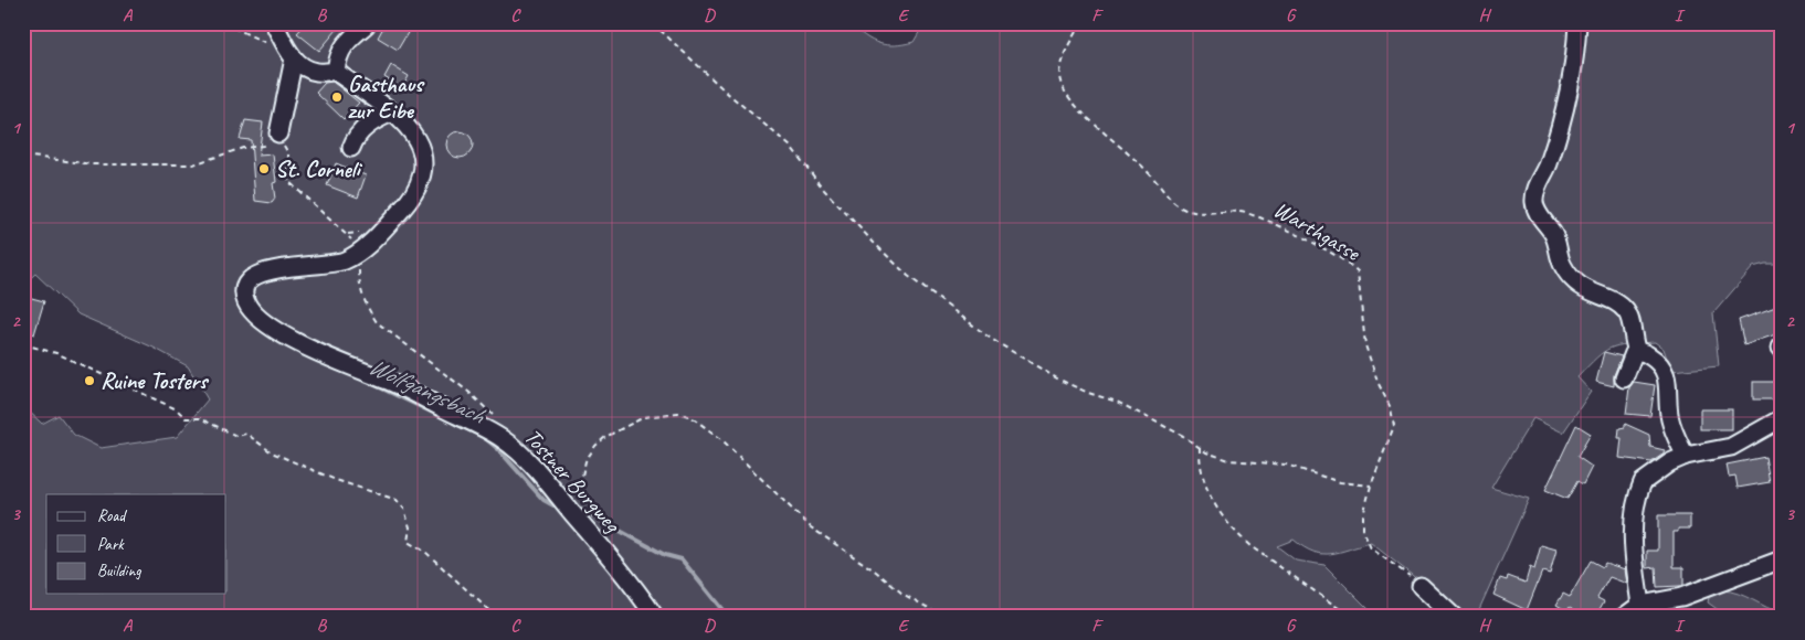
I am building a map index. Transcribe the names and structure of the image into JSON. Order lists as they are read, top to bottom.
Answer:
{
  "streets": {
    "street": ["Tostner Burgweg"],
    "path": ["Warthgasse"]
  },
  "water": ["Wolfgangsbach"],
  "places": ["Gasthaus zur Eibe", "St. Corneli", "Ruine Tosters"],
  "legend": ["Road", "Park", "Building"],
  "grid": {
    "columns": [
      "A",
      "B",
      "C",
      "D",
      "E",
      "F",
      "G",
      "H",
      "I"
    ],
    "rows": ["1", "2", "3"]
  }
}
